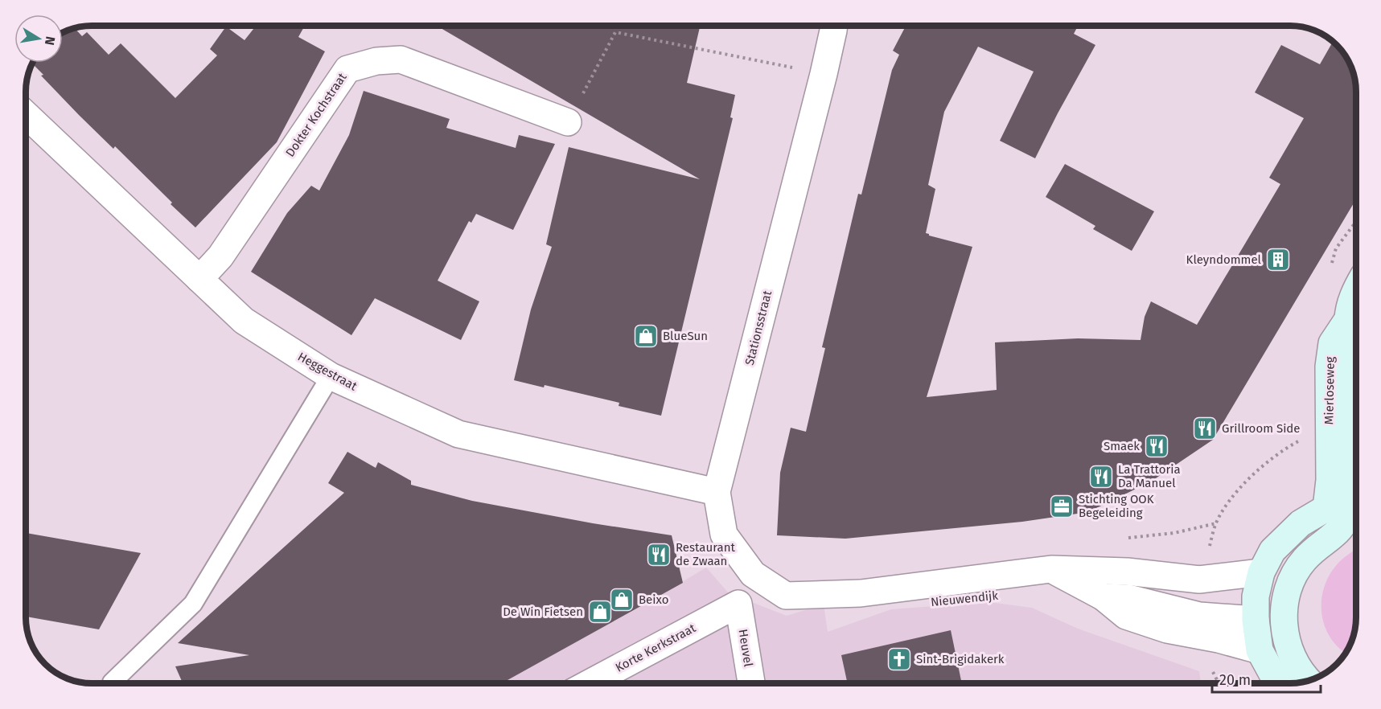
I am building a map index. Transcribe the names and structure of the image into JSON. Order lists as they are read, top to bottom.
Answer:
{
  "streets": {
    "main road": ["Mierloseweg"],
    "street": [
      "Dokter Kochstraat",
      "Stationsstraat",
      "Heggestraat",
      "Nieuwendijk",
      "Korte Kerkstraat",
      "Heuvel"
    ]
  },
  "crossings": [
    ["Dokter Kochstraat", "Heggestraat"],
    ["Stationsstraat", "Heggestraat"],
    ["Stationsstraat", "Nieuwendijk"],
    ["Korte Kerkstraat", "Heuvel"]
  ],
  "places": {
    "building": ["Kleyndommel"],
    "shop": ["BlueSun", "Beixo", "De Win Fietsen"],
    "restaurant": [
      "Grillroom Side",
      "Smaek",
      "La Trattoria Da Manuel",
      "Restaurant de Zwaan"
    ],
    "office": ["Stichting OOK Begeleiding"],
    "church": ["Sint-Brigidakerk"]
  },
  "scale_bar": "20 m",
  "north": "right"
}
